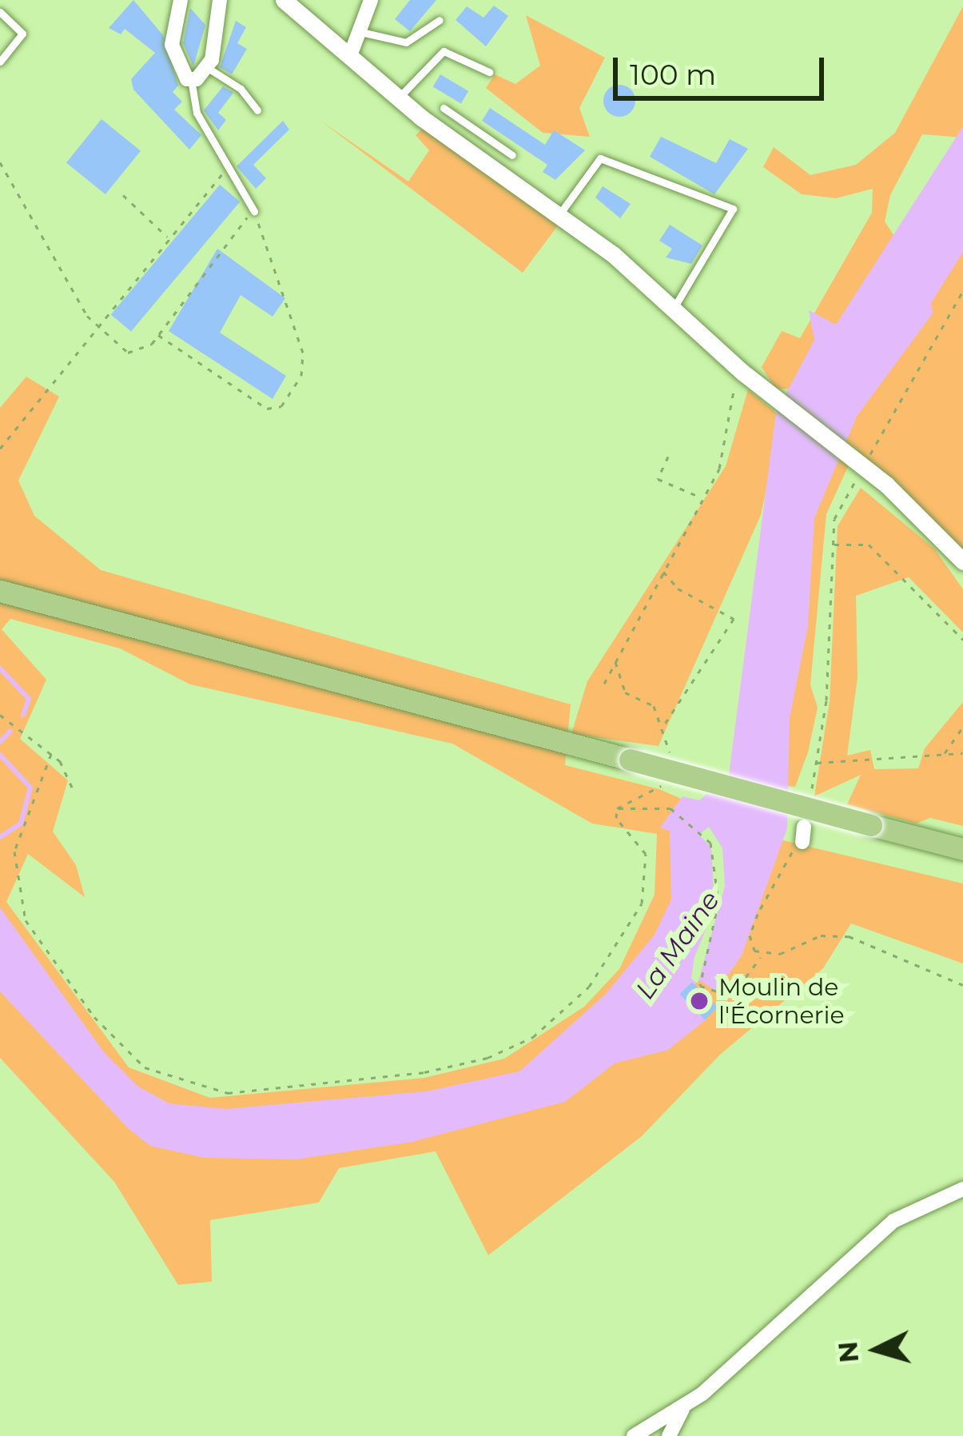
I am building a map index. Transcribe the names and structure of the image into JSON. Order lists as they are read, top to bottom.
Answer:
{
  "water": ["La Maine"],
  "places": ["Moulin de l'Écornerie"],
  "scale_bar": "100 m",
  "north": "left"
}
